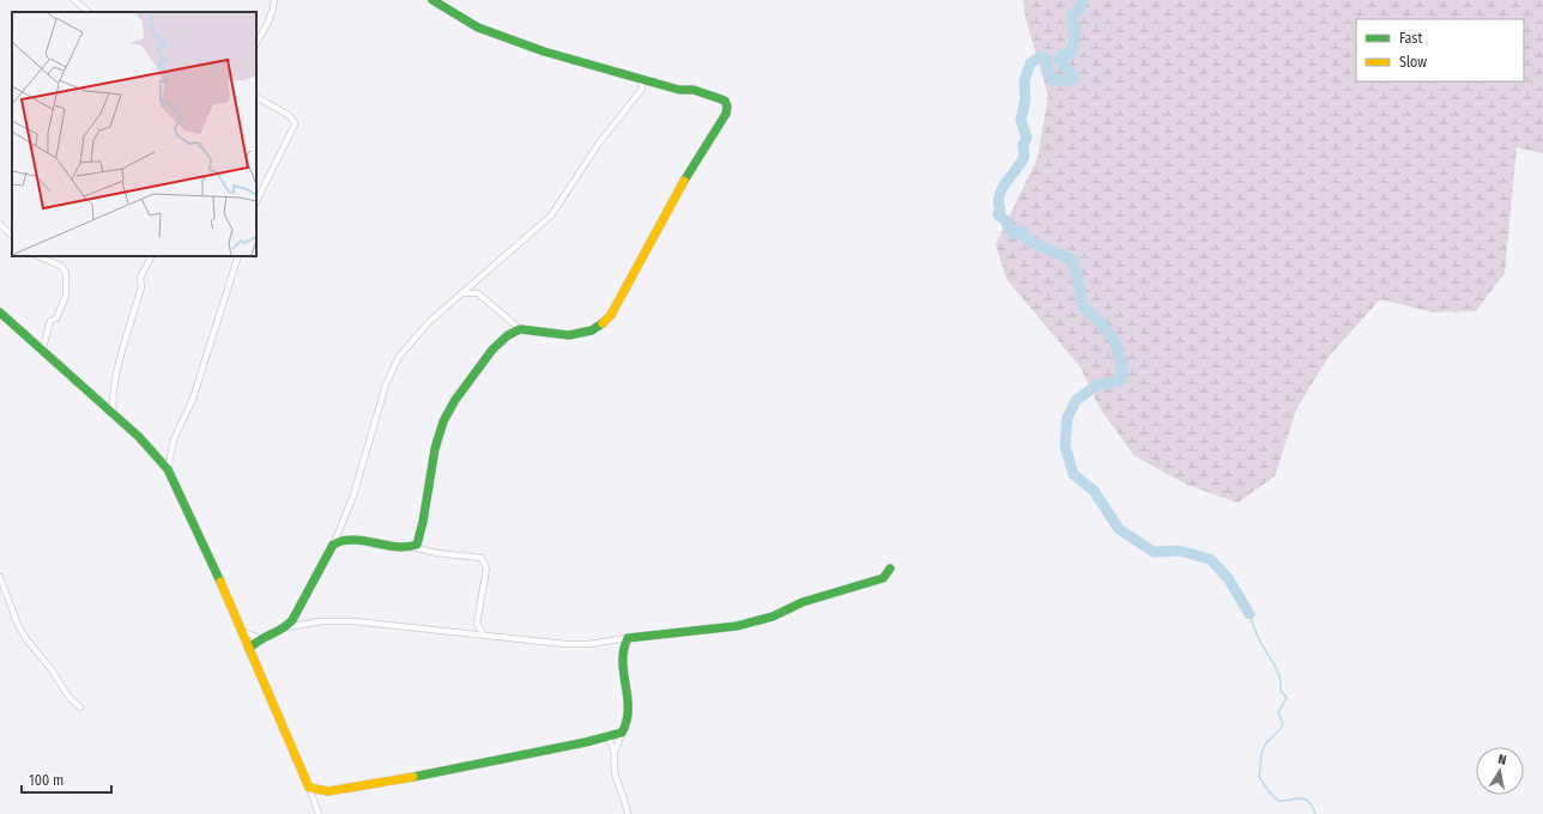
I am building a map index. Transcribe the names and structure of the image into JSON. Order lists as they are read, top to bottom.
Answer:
{
  "legend": ["Fast", "Slow"],
  "scale_bar": "100 m",
  "north": "top"
}
